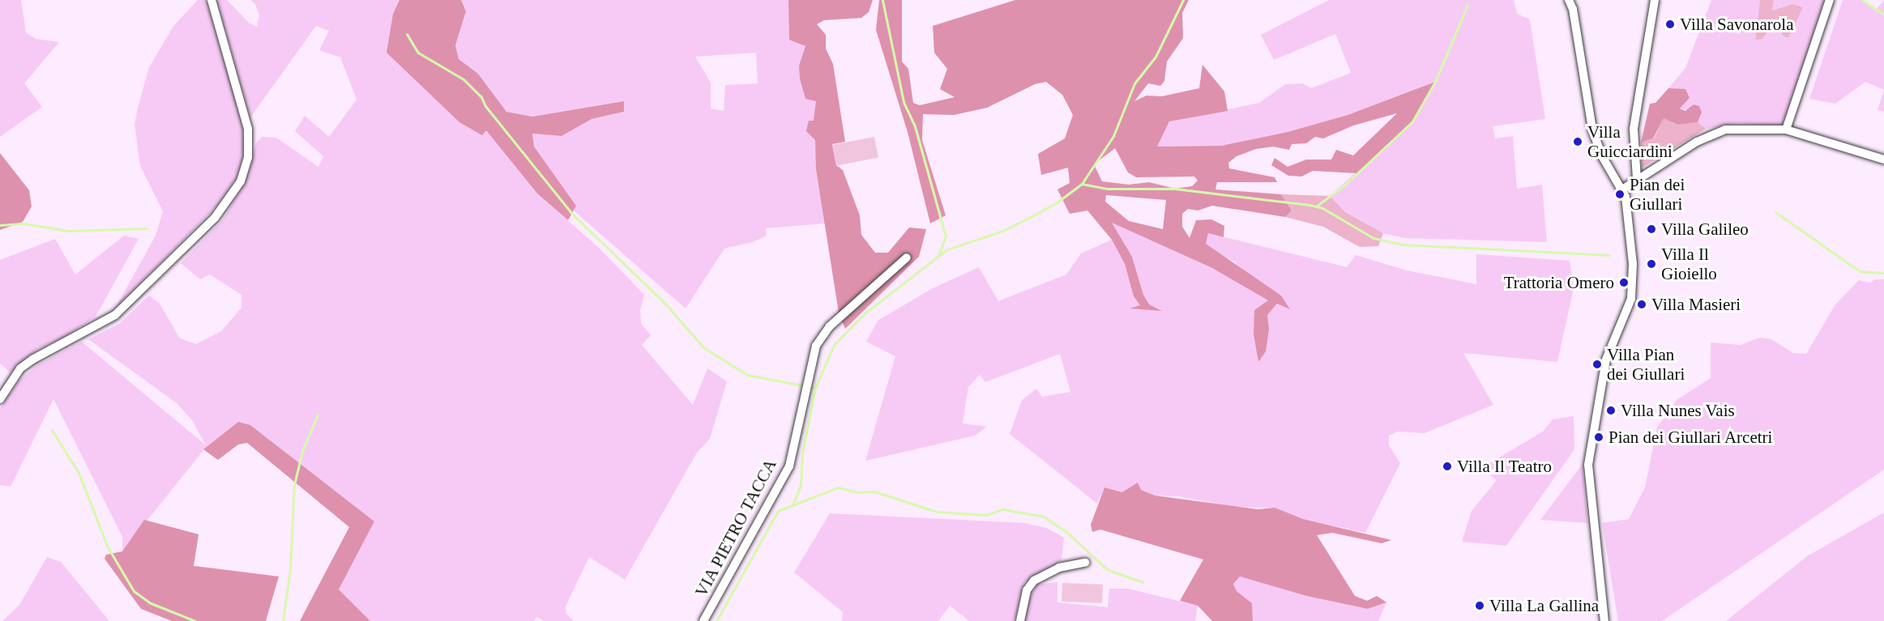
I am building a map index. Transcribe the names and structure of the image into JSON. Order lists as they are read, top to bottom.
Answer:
{
  "streets": {
    "street": ["VIA PIETRO TACCA"]
  },
  "places": [
    "Villa Savonarola",
    "Villa Guicciardini",
    "Pian dei Giullari",
    "Villa Galileo",
    "Villa Il Gioiello",
    "Trattoria Omero",
    "Villa Masieri",
    "Villa Pian dei Giullari",
    "Villa Nunes Vais",
    "Pian dei Giullari Arcetri",
    "Villa Il Teatro",
    "Villa La Gallina"
  ]
}
